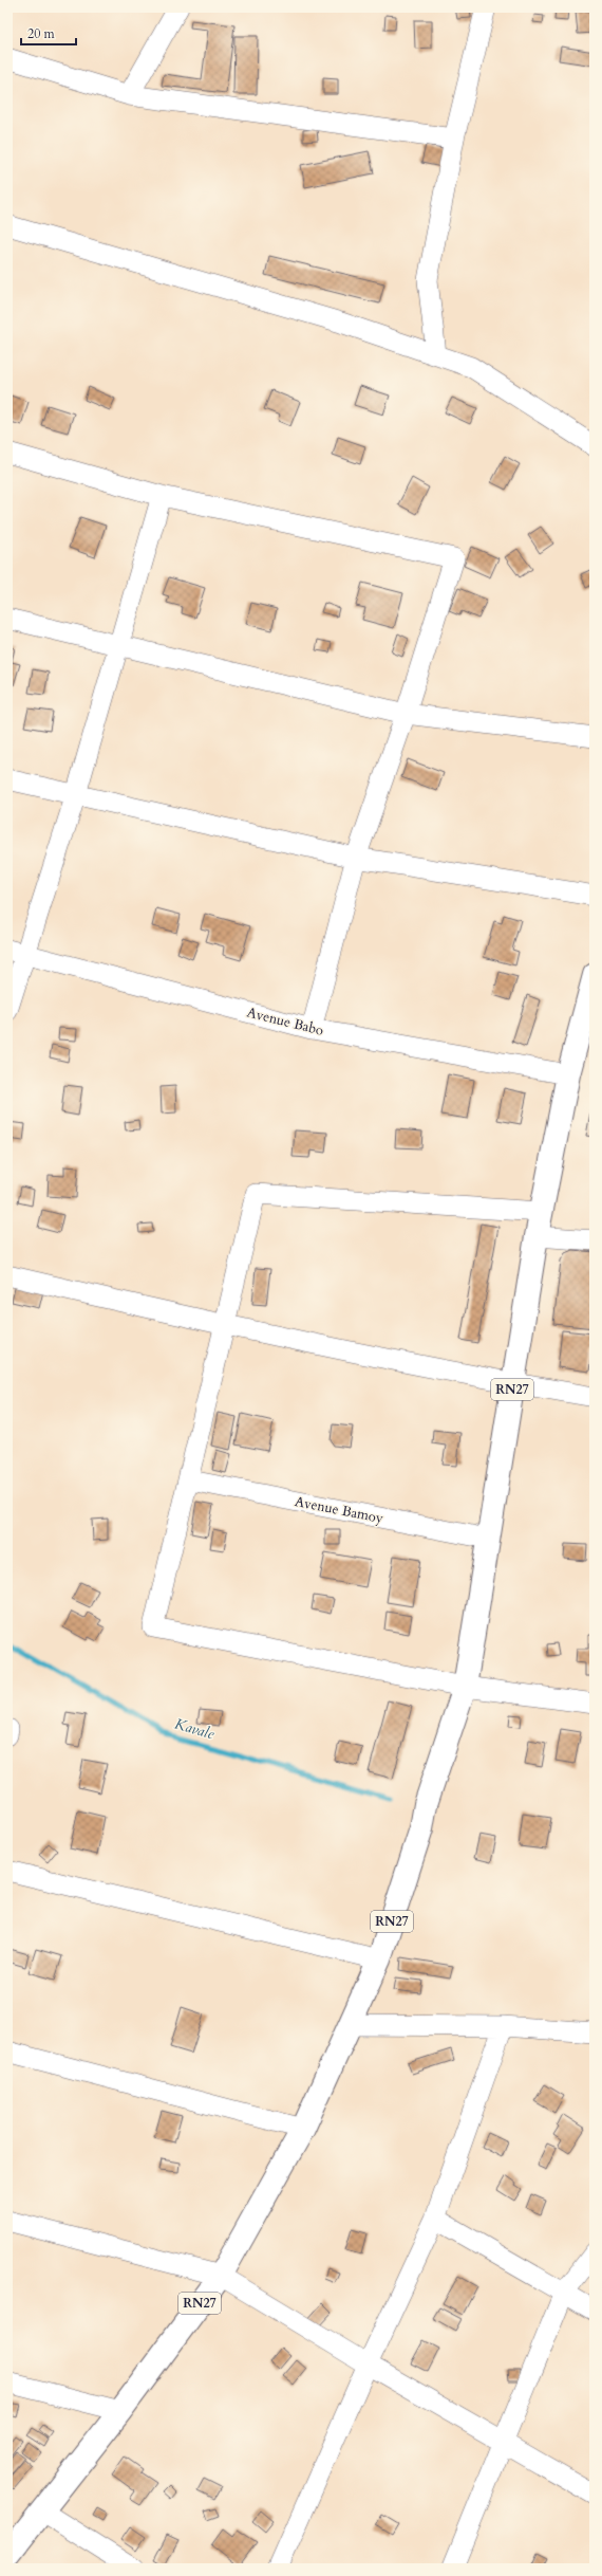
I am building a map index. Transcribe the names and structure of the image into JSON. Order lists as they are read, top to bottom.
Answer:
{
  "streets": {
    "main road": ["RN27"],
    "street": ["Avenue Babo", "Avenue Bamoy"]
  },
  "crossings": [
    ["Avenue Babo", "RN27"],
    ["RN27", "Avenue Bamoy"]
  ],
  "water": ["Kavale"],
  "scale_bar": "20 m"
}
